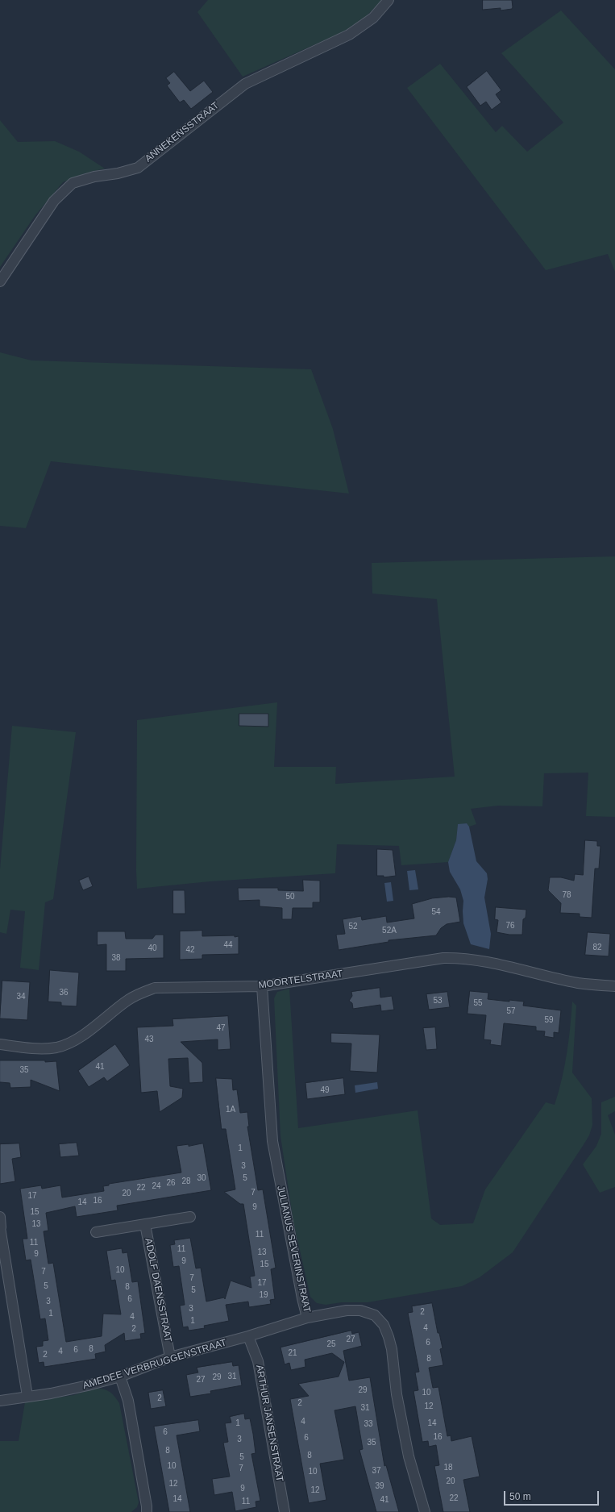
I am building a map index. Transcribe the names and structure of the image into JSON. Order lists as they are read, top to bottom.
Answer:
{
  "streets": {
    "street": [
      "ANNEKENSSTRAAT",
      "MOORTELSTRAAT",
      "JULIANUS SEVERINSTRAAT",
      "ADOLF DAENSSTRAAT",
      "AMEDEE VERBRUGGENSTRAAT",
      "ARTHUR JANSENSTRAAT"
    ]
  },
  "crossings": [
    ["MOORTELSTRAAT", "JULIANUS SEVERINSTRAAT"],
    ["JULIANUS SEVERINSTRAAT", "AMEDEE VERBRUGGENSTRAAT"],
    ["ADOLF DAENSSTRAAT", "AMEDEE VERBRUGGENSTRAAT"],
    ["AMEDEE VERBRUGGENSTRAAT", "ARTHUR JANSENSTRAAT"]
  ],
  "house_numbers": [
    "78",
    "50",
    "54",
    "76",
    "52",
    "52A",
    "44",
    "82",
    "40",
    "42",
    "38",
    "36",
    "34",
    "53",
    "55",
    "57",
    "59",
    "47",
    "43",
    "41",
    "35",
    "49",
    "1A",
    "1",
    "3",
    "30",
    "5",
    "28",
    "26",
    "24",
    "22",
    "7",
    "20",
    "17",
    "16",
    "14",
    "9",
    "15",
    "13",
    "11",
    "11",
    "11",
    "13",
    "9",
    "9",
    "15",
    "10",
    "7",
    "7",
    "17",
    "5",
    "8",
    "5",
    "19",
    "6",
    "3",
    "3",
    "2",
    "1",
    "4",
    "1",
    "4",
    "2",
    "27",
    "6",
    "25",
    "8",
    "6",
    "4",
    "21",
    "2",
    "8",
    "31",
    "29",
    "27",
    "29",
    "10",
    "2",
    "2",
    "12",
    "31",
    "4",
    "1",
    "14",
    "33",
    "6",
    "16",
    "6",
    "3",
    "35",
    "8",
    "8",
    "5",
    "10",
    "18",
    "7",
    "37",
    "10",
    "20",
    "12",
    "39",
    "9",
    "12",
    "22",
    "14",
    "41",
    "11"
  ],
  "scale_bar": "50 m"
}
